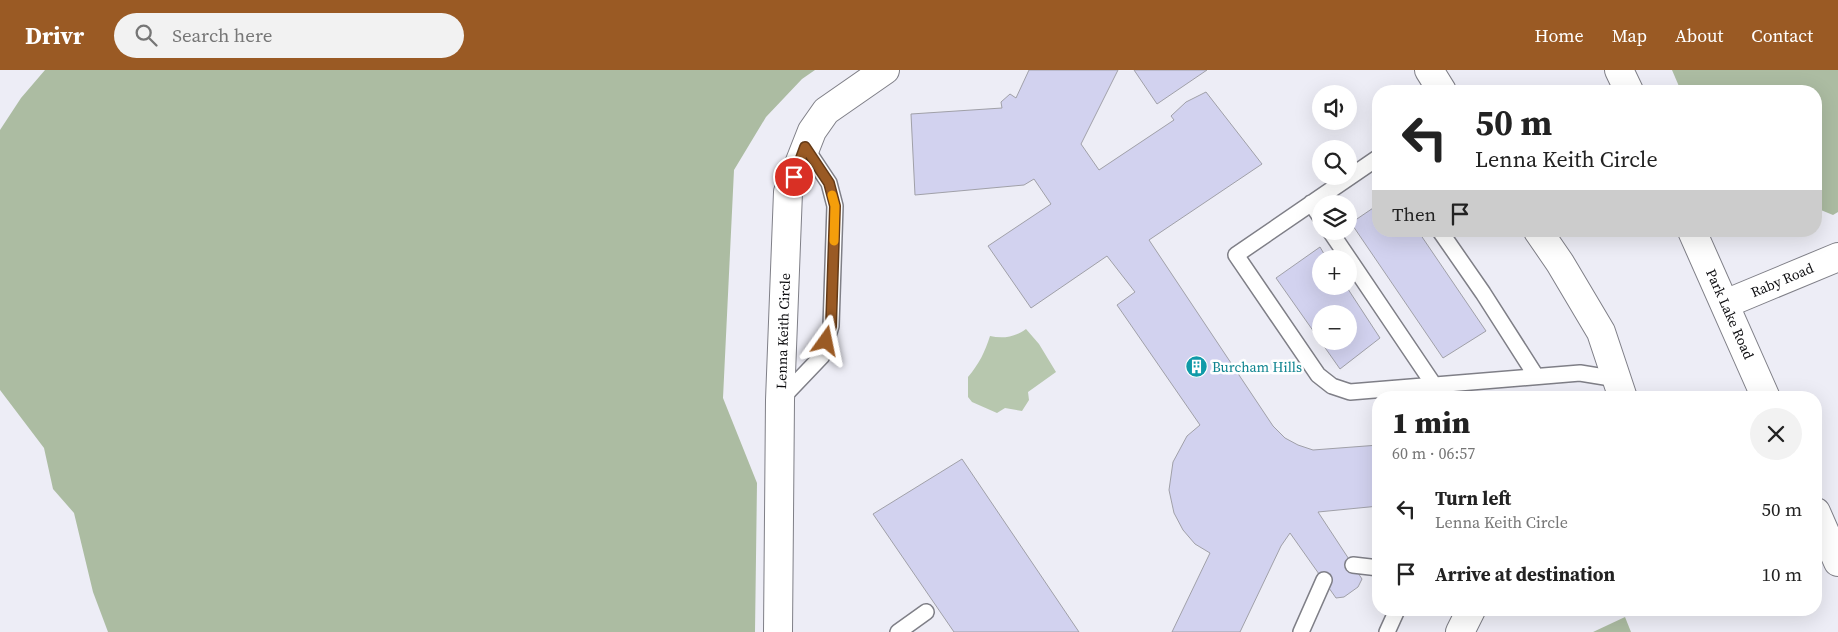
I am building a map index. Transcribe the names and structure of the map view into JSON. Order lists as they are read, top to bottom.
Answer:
{
  "streets": {
    "street": ["Raby Road", "Park Lake Road", "Lenna Keith Circle"]
  },
  "crossings": [
    ["Raby Road", "Park Lake Road"]
  ],
  "places": {
    "building": ["Burcham Hills"]
  },
  "page": {
    "header": "Drivr",
    "search": "Search here",
    "nav": [
      "Home",
      "Map",
      "About",
      "Contact"
    ],
    "map_buttons": ["+", "−"],
    "turn": ["50 m", "Lenna Keith Circle"],
    "then": "Then",
    "heading": ["1 min", "60 m · 06:57"],
    "list": [
      {
        "name": "Turn left",
        "note": "Lenna Keith Circle",
        "value": "50 m"
      },
      {
        "name": "Arrive at destination",
        "value": "10 m"
      }
    ]
  }
}
